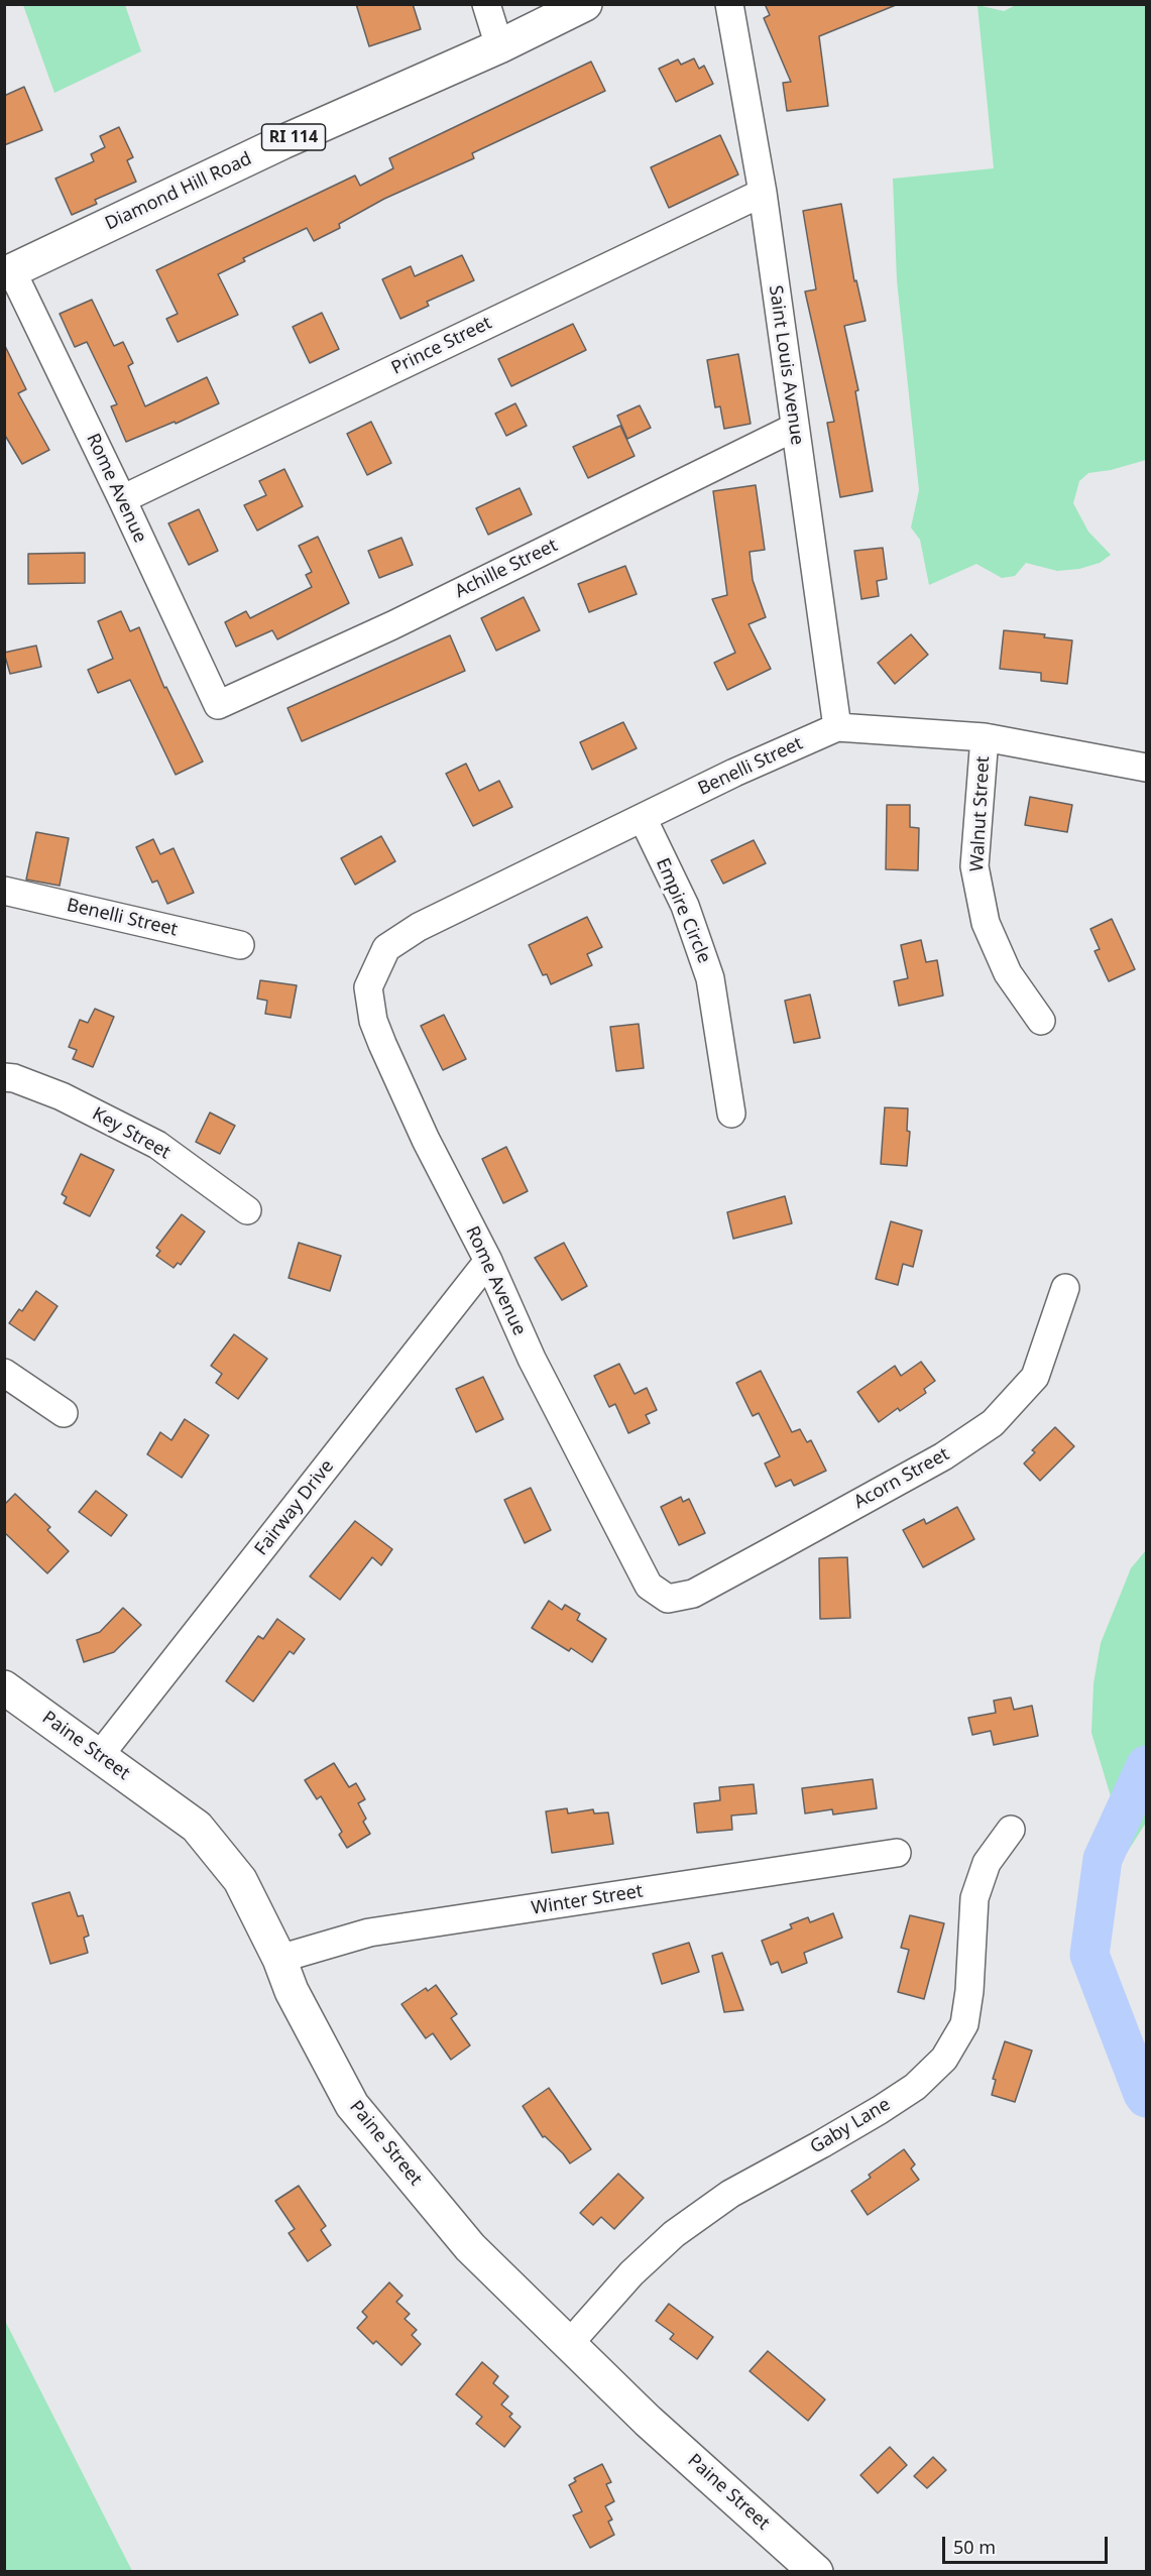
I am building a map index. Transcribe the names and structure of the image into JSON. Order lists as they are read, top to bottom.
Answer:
{
  "streets": {
    "main road": ["RI 114", "Diamond Hill Road", "Paine Street"],
    "street": [
      "Prince Street",
      "Saint Louis Avenue",
      "Rome Avenue",
      "Achille Street",
      "Benelli Street",
      "Walnut Street",
      "Empire Circle",
      "Key Street",
      "Acorn Street",
      "Fairway Drive",
      "Winter Street",
      "Gaby Lane"
    ]
  },
  "crossings": [
    ["Diamond Hill Road", "Rome Avenue"],
    ["Prince Street", "Saint Louis Avenue"],
    ["Prince Street", "Rome Avenue"],
    ["Saint Louis Avenue", "Achille Street"],
    ["Saint Louis Avenue", "Benelli Street"],
    ["Rome Avenue", "Achille Street"],
    ["Rome Avenue", "Benelli Street"],
    ["Rome Avenue", "Acorn Street"],
    ["Rome Avenue", "Fairway Drive"],
    ["Benelli Street", "Walnut Street"],
    ["Benelli Street", "Empire Circle"],
    ["Fairway Drive", "Paine Street"],
    ["Paine Street", "Winter Street"],
    ["Paine Street", "Gaby Lane"]
  ],
  "scale_bar": "50 m"
}
